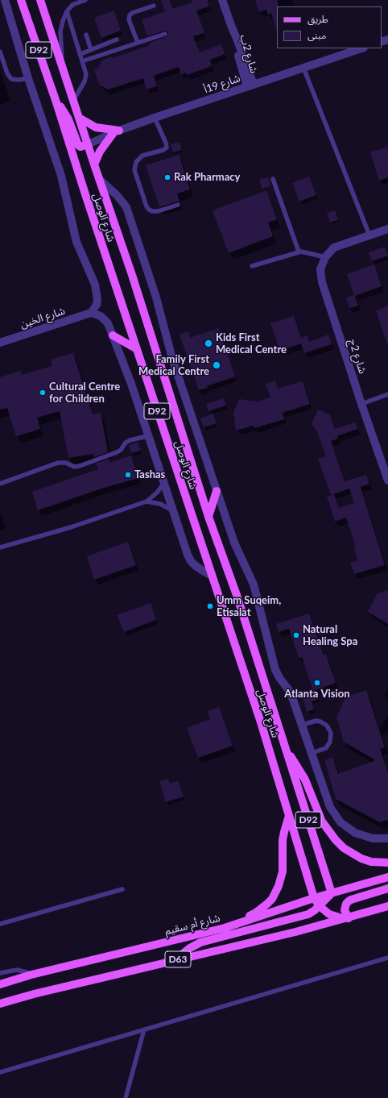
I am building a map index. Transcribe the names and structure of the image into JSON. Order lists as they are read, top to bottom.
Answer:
{
  "streets": {
    "main road": [
      "D92",
      "شارع الوصل",
      "شارع أم سقيم",
      "D63"
    ],
    "street": [
      "شارع 2ب",
      "شارع 19أ",
      "شارع الخين",
      "شارع 2ج"
    ]
  },
  "crossings": [
    ["شارع 2ب", "شارع 19أ"],
    ["شارع 19أ", "شارع الوصل"],
    ["شارع الوصل", "شارع أم سقيم"],
    ["شارع الوصل", "D63"]
  ],
  "places": [
    "Rak Pharmacy",
    "Kids First Medical Centre",
    "Family First Medical Centre",
    "Cultural Centre for Children",
    "Tashas",
    "Umm Suqeim, Etisalat",
    "Natural Healing Spa",
    "Atlanta Vision"
  ],
  "legend": ["طريق", "مبنى"]
}
